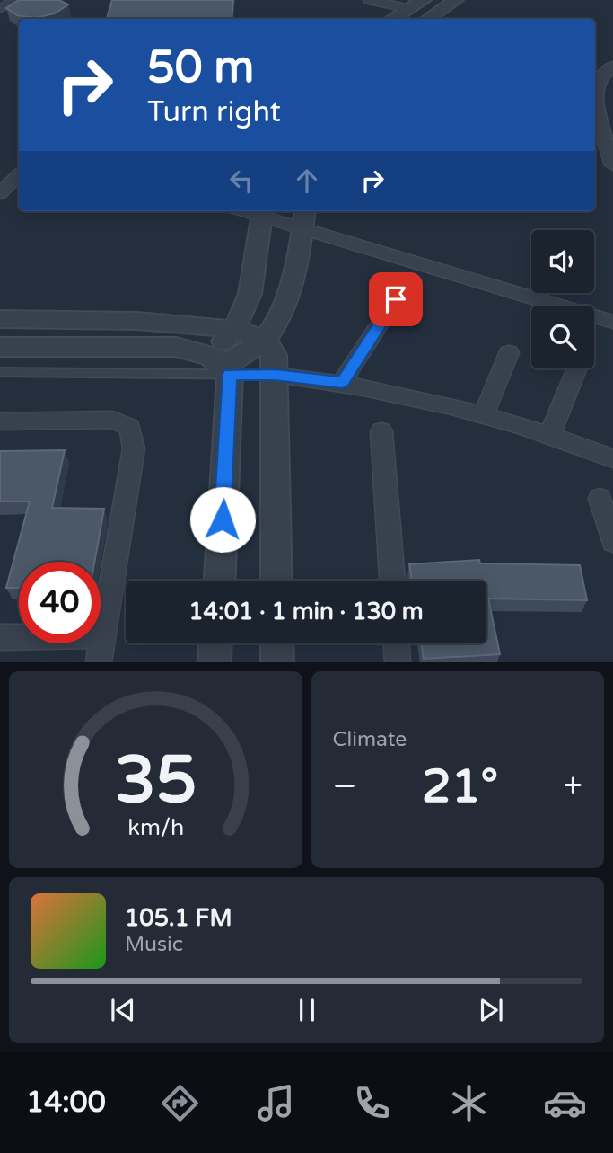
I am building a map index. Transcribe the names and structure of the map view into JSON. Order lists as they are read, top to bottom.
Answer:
{
  "page": {
    "turn": ["50 m", "Turn right"],
    "limit": "40",
    "trip": "14:01 · 1 min · 130 m",
    "tile": "Climate",
    "heat": ["−", "21°", "+"],
    "song": ["105.1 FM", "Music"],
    "tabs": "14:00",
    "gauge": ["35", "km/h"]
  }
}
